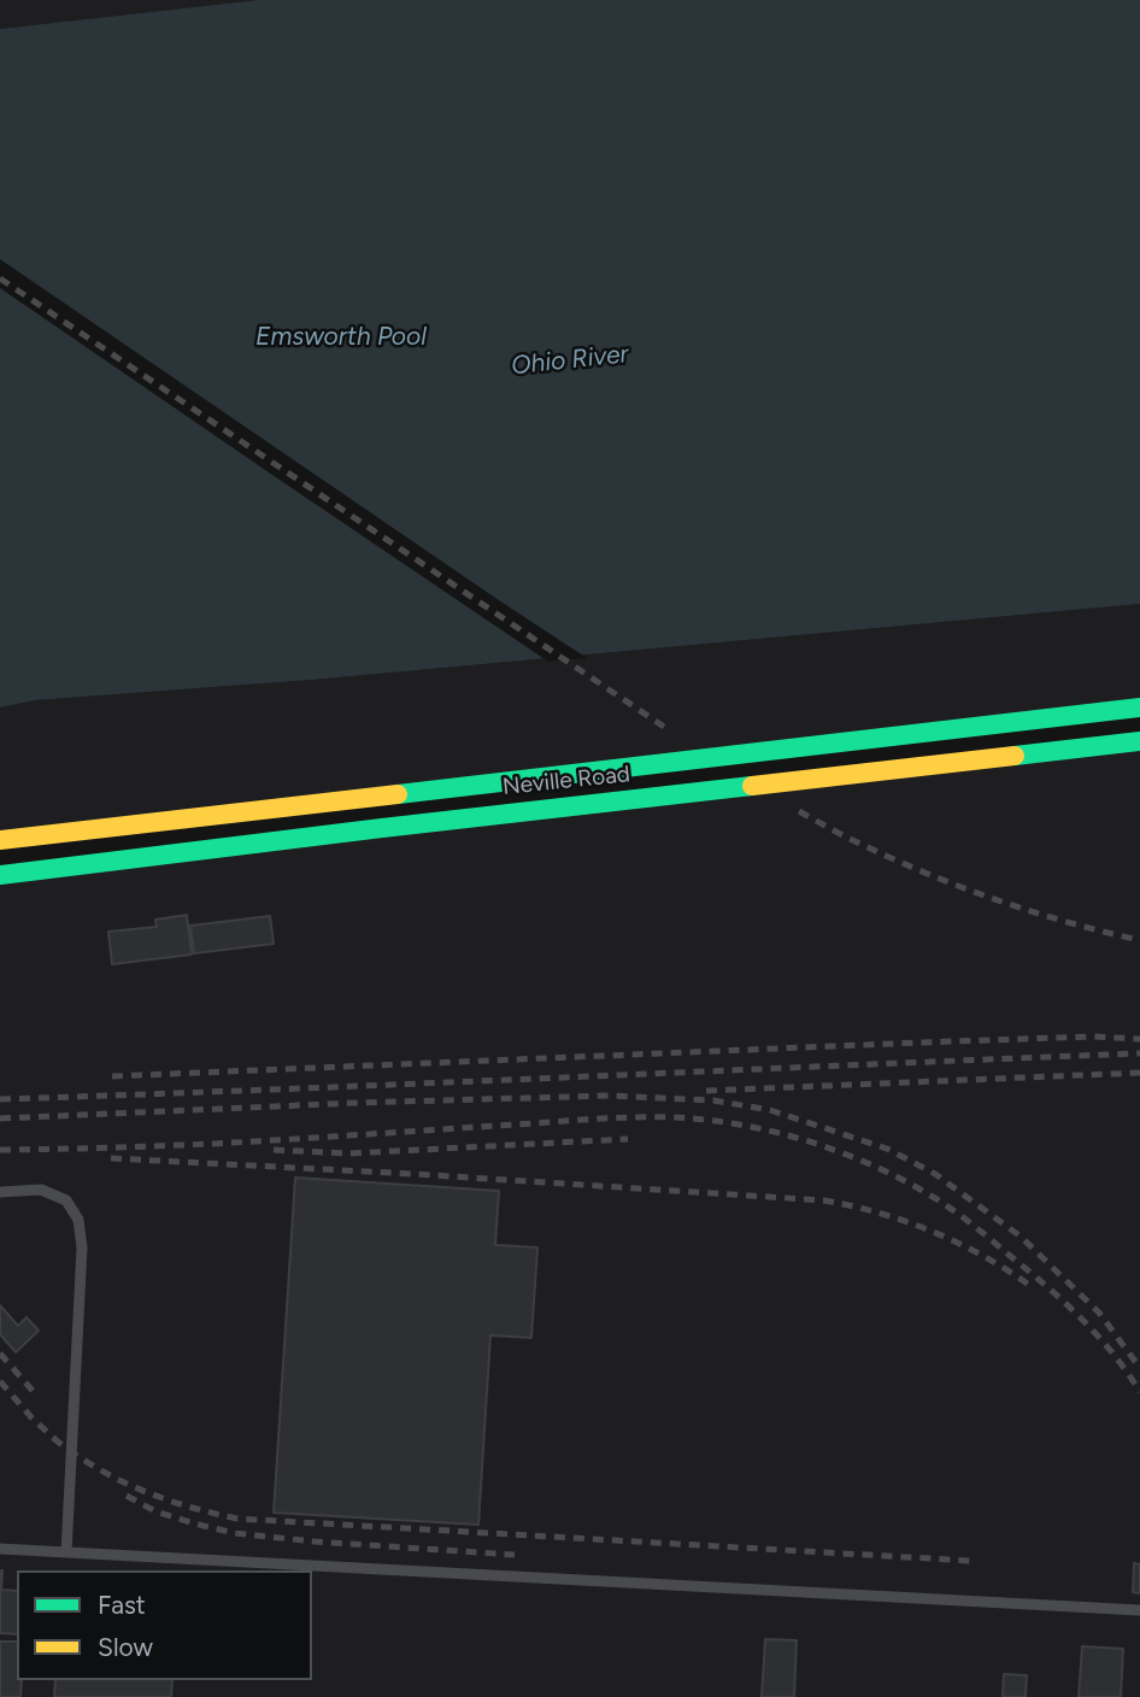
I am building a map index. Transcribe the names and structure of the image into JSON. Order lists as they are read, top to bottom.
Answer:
{
  "streets": {
    "main road": ["Neville Road"]
  },
  "water": ["Emsworth Pool", "Ohio River"],
  "legend": ["Fast", "Slow"]
}
